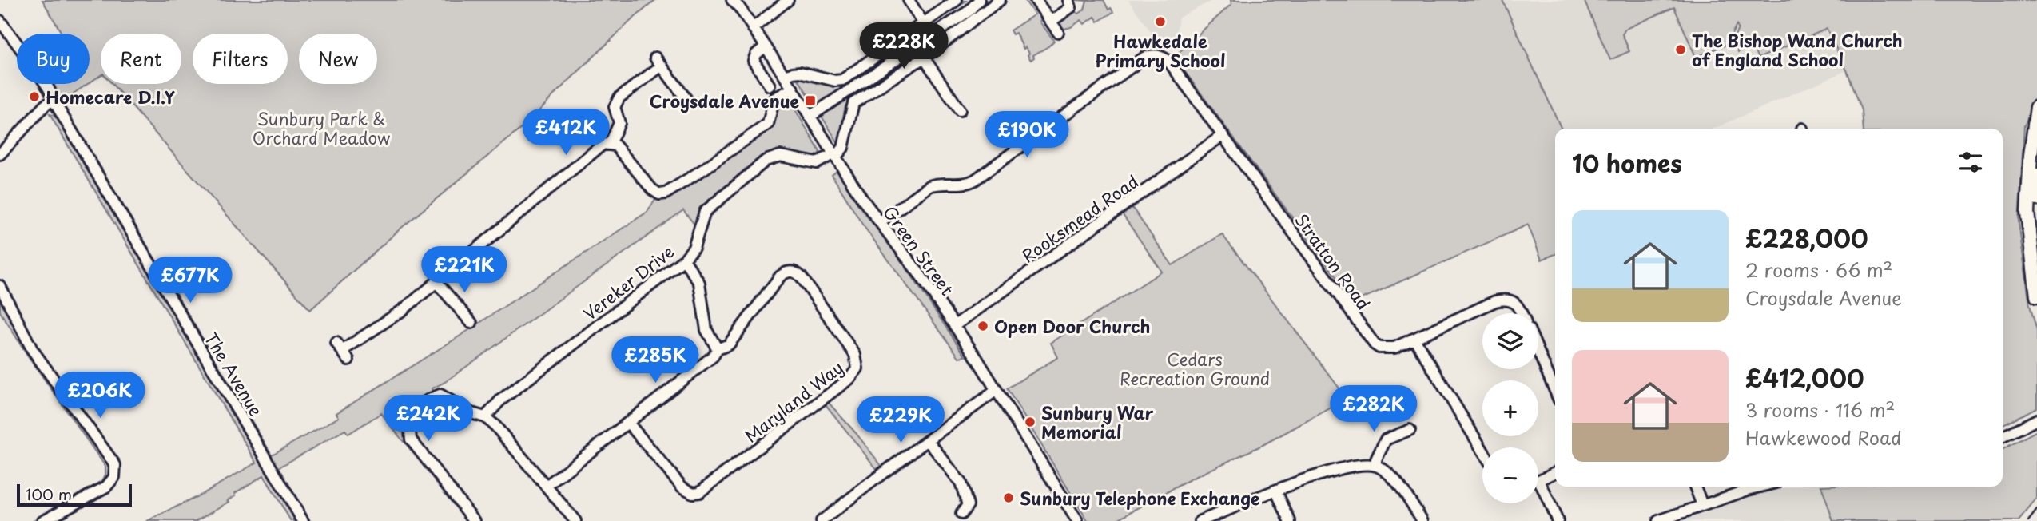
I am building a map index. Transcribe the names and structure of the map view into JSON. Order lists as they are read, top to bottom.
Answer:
{
  "streets": {
    "street": [
      "Rooksmead Road",
      "Green Street",
      "Stratton Road",
      "Vereker Drive",
      "The Avenue",
      "Maryland Way"
    ]
  },
  "crossings": [
    ["Rooksmead Road", "Green Street"],
    ["Rooksmead Road", "Stratton Road"],
    ["Green Street", "Stratton Road"],
    ["Green Street", "Vereker Drive"]
  ],
  "parks": ["Sunbury Park & Orchard Meadow", "Cedars Recreation Ground"],
  "places": {
    "other": [
      "Hawkedale Primary School",
      "The Bishop Wand Church of England School",
      "Homecare D.I.Y",
      "Open Door Church",
      "Sunbury War Memorial",
      "Sunbury Telephone Exchange"
    ],
    "transit": ["Croysdale Avenue"]
  },
  "scale_bar": "100 m",
  "page": {
    "price": [
      "£228K",
      "£412K",
      "£190K",
      "£221K",
      "£677K",
      "£285K",
      "£206K",
      "£282K",
      "£242K",
      "£229K"
    ],
    "chip": [
      "Buy",
      "Rent",
      "Filters",
      "New"
    ],
    "heading": "10 homes",
    "list": [
      {
        "name": "£228,000",
        "note": "2 rooms · 66 m² · Croysdale Avenue"
      },
      {
        "name": "£412,000",
        "note": "3 rooms · 116 m² · Hawkewood Road"
      }
    ],
    "map_buttons": ["+", "−"],
    "scale": "100 m"
  }
}
